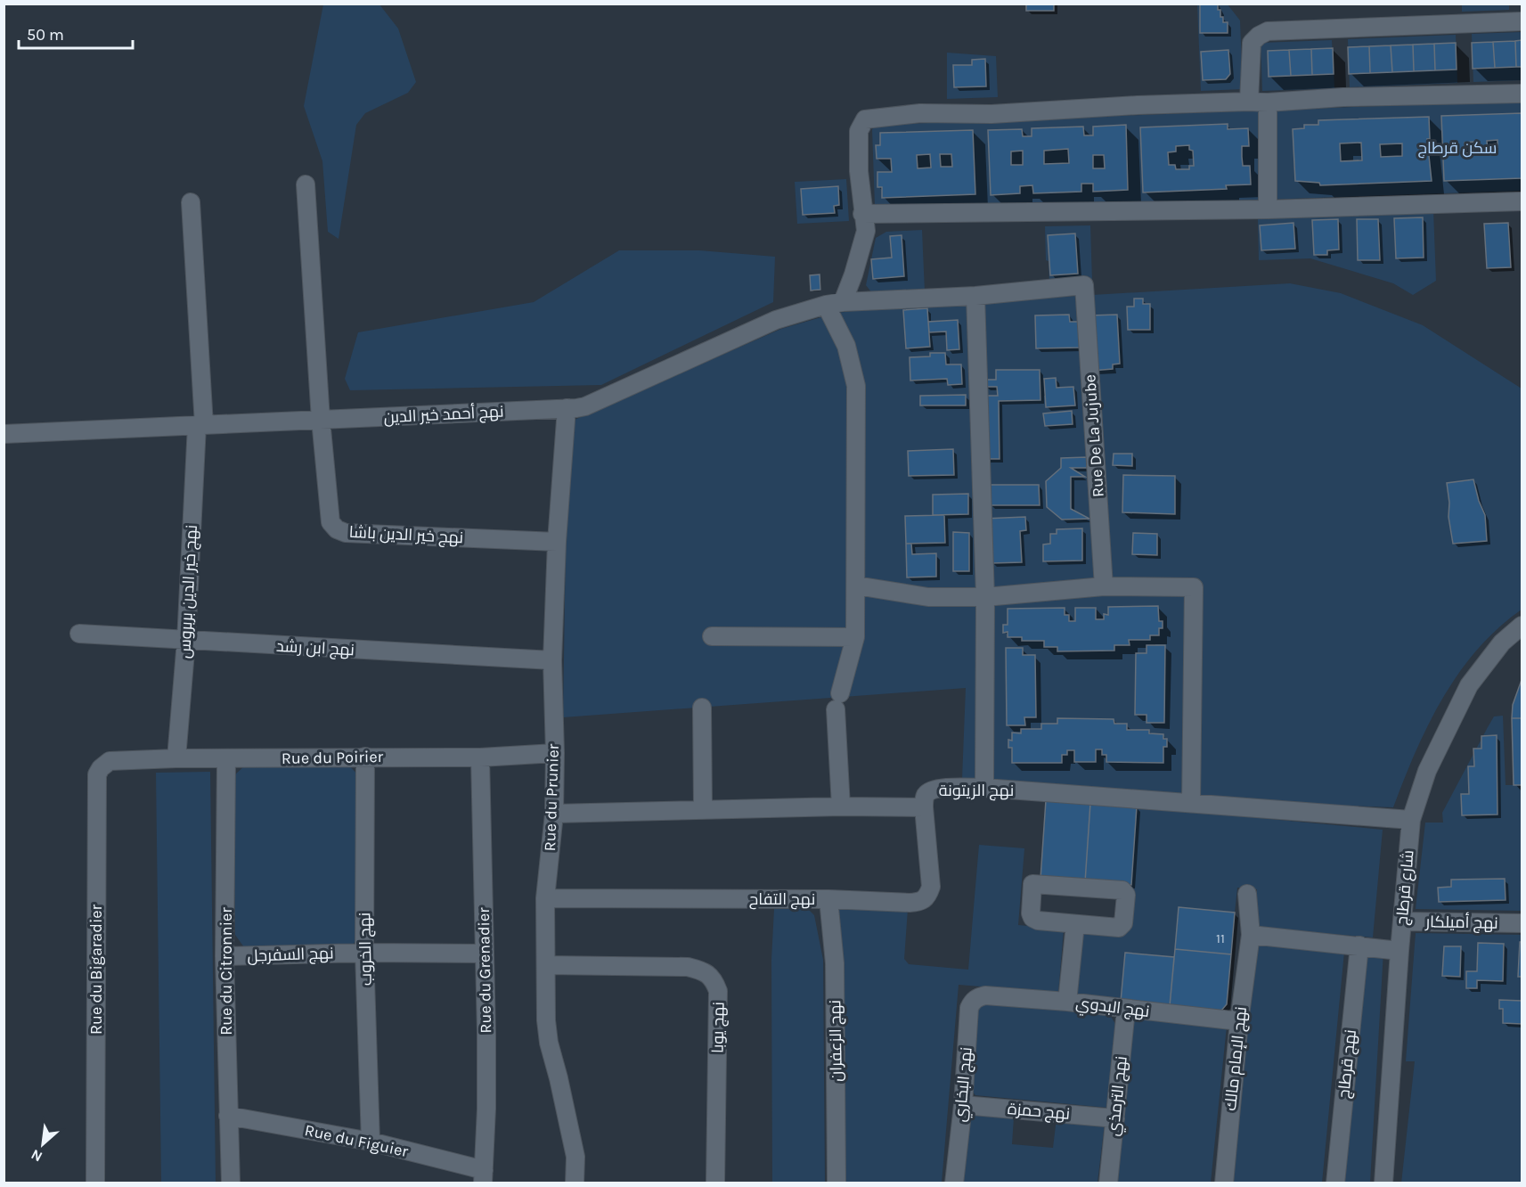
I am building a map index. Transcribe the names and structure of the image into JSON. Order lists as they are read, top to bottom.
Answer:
{
  "streets": {
    "street": [
      "نهج أحمد خير الدين",
      "Rue De La Jujube",
      "نهج خير الدين باشا",
      "نهج خير الدين بربروس",
      "نهج ابن رشد",
      "Rue du Poirier",
      "نهج الزيتونة",
      "Rue du Prunier",
      "شارع قرطاج",
      "نهج التفاح",
      "نهج أميلكار",
      "نهج الخروب",
      "نهج السفرجل",
      "Rue du Bigaradier",
      "Rue du Grenadier",
      "Rue du Citronnier",
      "نهج البدوي",
      "نهج يوبا",
      "نهج الزعفران",
      "نهج الإمام مالك",
      "نهج قرطاج",
      "نهج البخاري",
      "نهج الترمذي",
      "نهج حمزة",
      "Rue du Figuier"
    ]
  },
  "crossings": [
    ["نهج أحمد خير الدين", "Rue De La Jujube"],
    ["نهج أحمد خير الدين", "نهج خير الدين باشا"],
    ["نهج أحمد خير الدين", "نهج خير الدين بربروس"],
    ["نهج أحمد خير الدين", "Rue du Prunier"],
    ["نهج خير الدين باشا", "Rue du Prunier"],
    ["نهج خير الدين بربروس", "نهج ابن رشد"],
    ["نهج خير الدين بربروس", "Rue du Poirier"],
    ["نهج ابن رشد", "Rue du Prunier"],
    ["Rue du Poirier", "Rue du Prunier"],
    ["Rue du Poirier", "نهج الخروب"],
    ["Rue du Poirier", "Rue du Bigaradier"],
    ["Rue du Poirier", "Rue du Grenadier"],
    ["Rue du Poirier", "Rue du Citronnier"],
    ["نهج الزيتونة", "Rue du Prunier"],
    ["نهج الزيتونة", "شارع قرطاج"],
    ["نهج الزيتونة", "نهج التفاح"],
    ["Rue du Prunier", "نهج التفاح"],
    ["Rue du Prunier", "نهج يوبا"],
    ["شارع قرطاج", "نهج أميلكار"],
    ["نهج التفاح", "نهج الزعفران"],
    ["نهج الخروب", "نهج السفرجل"],
    ["نهج الخروب", "Rue du Figuier"],
    ["نهج السفرجل", "Rue du Grenadier"],
    ["نهج السفرجل", "Rue du Citronnier"],
    ["Rue du Grenadier", "Rue du Figuier"],
    ["Rue du Citronnier", "Rue du Figuier"],
    ["نهج البدوي", "نهج الإمام مالك"],
    ["نهج البدوي", "نهج البخاري"],
    ["نهج البدوي", "نهج الترمذي"],
    ["نهج البخاري", "نهج حمزة"],
    ["نهج الترمذي", "نهج حمزة"]
  ],
  "parks": ["سكن قرطاج"],
  "house_numbers": ["11"],
  "scale_bar": "50 m",
  "north": "bottom left"
}
